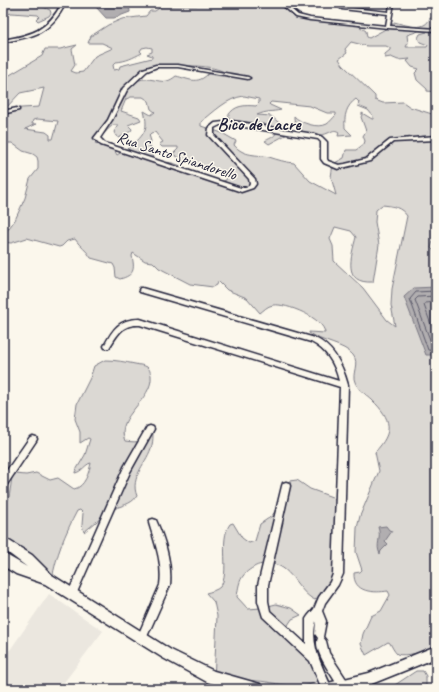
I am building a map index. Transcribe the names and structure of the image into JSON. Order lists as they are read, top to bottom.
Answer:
{
  "streets": {
    "street": ["Rua Santo Spiandorello"]
  },
  "districts": ["Bico de Lacre"]
}
